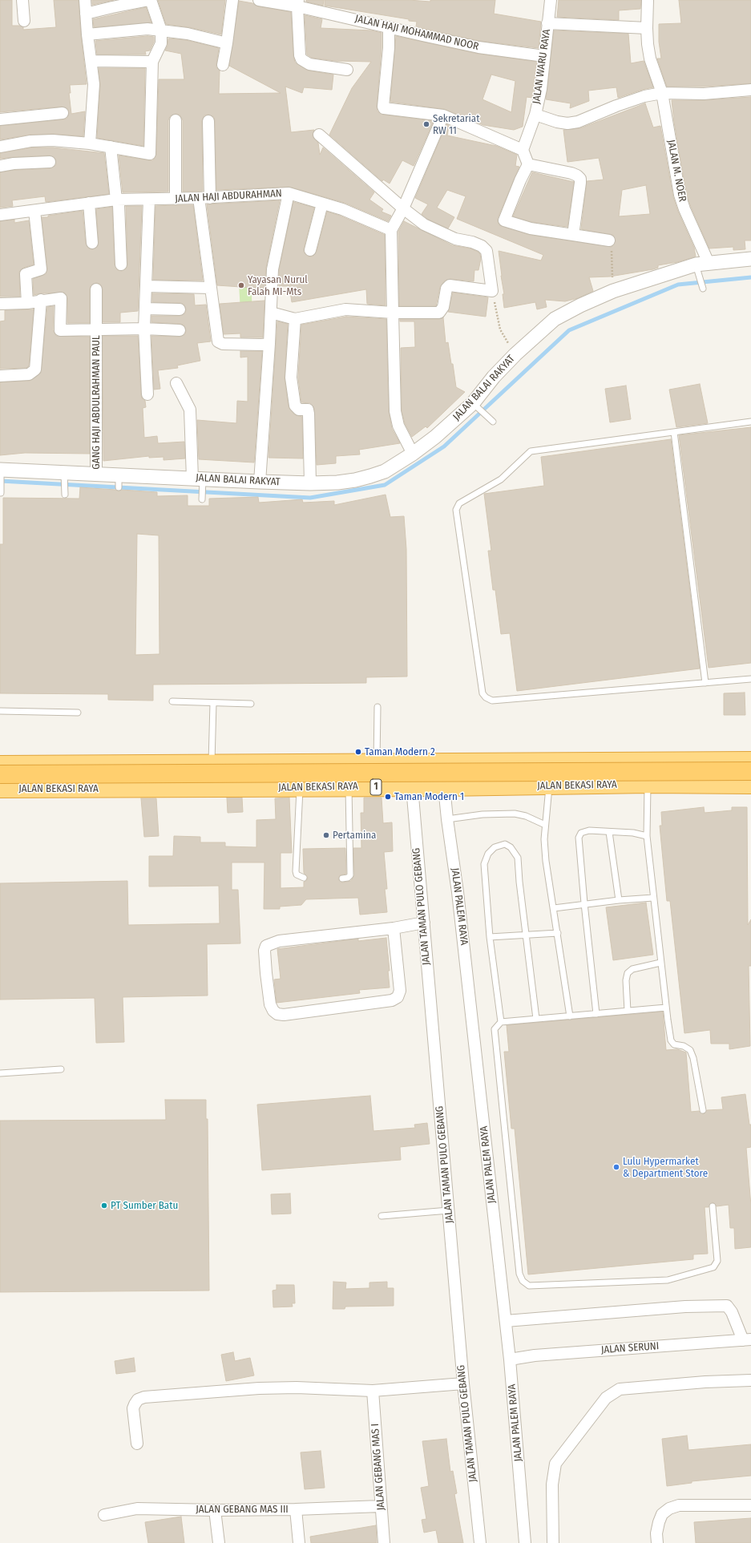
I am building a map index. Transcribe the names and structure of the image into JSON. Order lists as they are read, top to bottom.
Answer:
{
  "streets": {
    "highway": ["JALAN BEKASI RAYA", "1"],
    "street": [
      "JALAN HAJI MOHAMMAD NOOR",
      "JALAN WARU RAYA",
      "JALAN M. NOER",
      "JALAN HAJI ABDURAHMAN",
      "JALAN BALAI RAKYAT",
      "GANG HAJI ABDULRAHMAN PAUL",
      "JALAN TAMAN PULO GEBANG",
      "JALAN PALEM RAYA",
      "JALAN SERUNI",
      "JALAN GEBANG MAS I",
      "JALAN GEBANG MAS III"
    ]
  },
  "crossings": [
    ["JALAN HAJI MOHAMMAD NOOR", "JALAN WARU RAYA"],
    ["JALAN M. NOER", "JALAN BALAI RAKYAT"],
    ["JALAN BALAI RAKYAT", "GANG HAJI ABDULRAHMAN PAUL"],
    ["JALAN BEKASI RAYA", "JALAN TAMAN PULO GEBANG"],
    ["JALAN BEKASI RAYA", "JALAN PALEM RAYA"],
    ["JALAN PALEM RAYA", "JALAN SERUNI"],
    ["JALAN GEBANG MAS I", "JALAN GEBANG MAS III"]
  ],
  "places": [
    "Sekretariat RW 11",
    "Yayasan Nurul Falah MI-Mts",
    "Taman Modern 2",
    "Taman Modern 1",
    "Pertamina",
    "Lulu Hypermarket & Department Store",
    "PT Sumber Batu"
  ]
}
